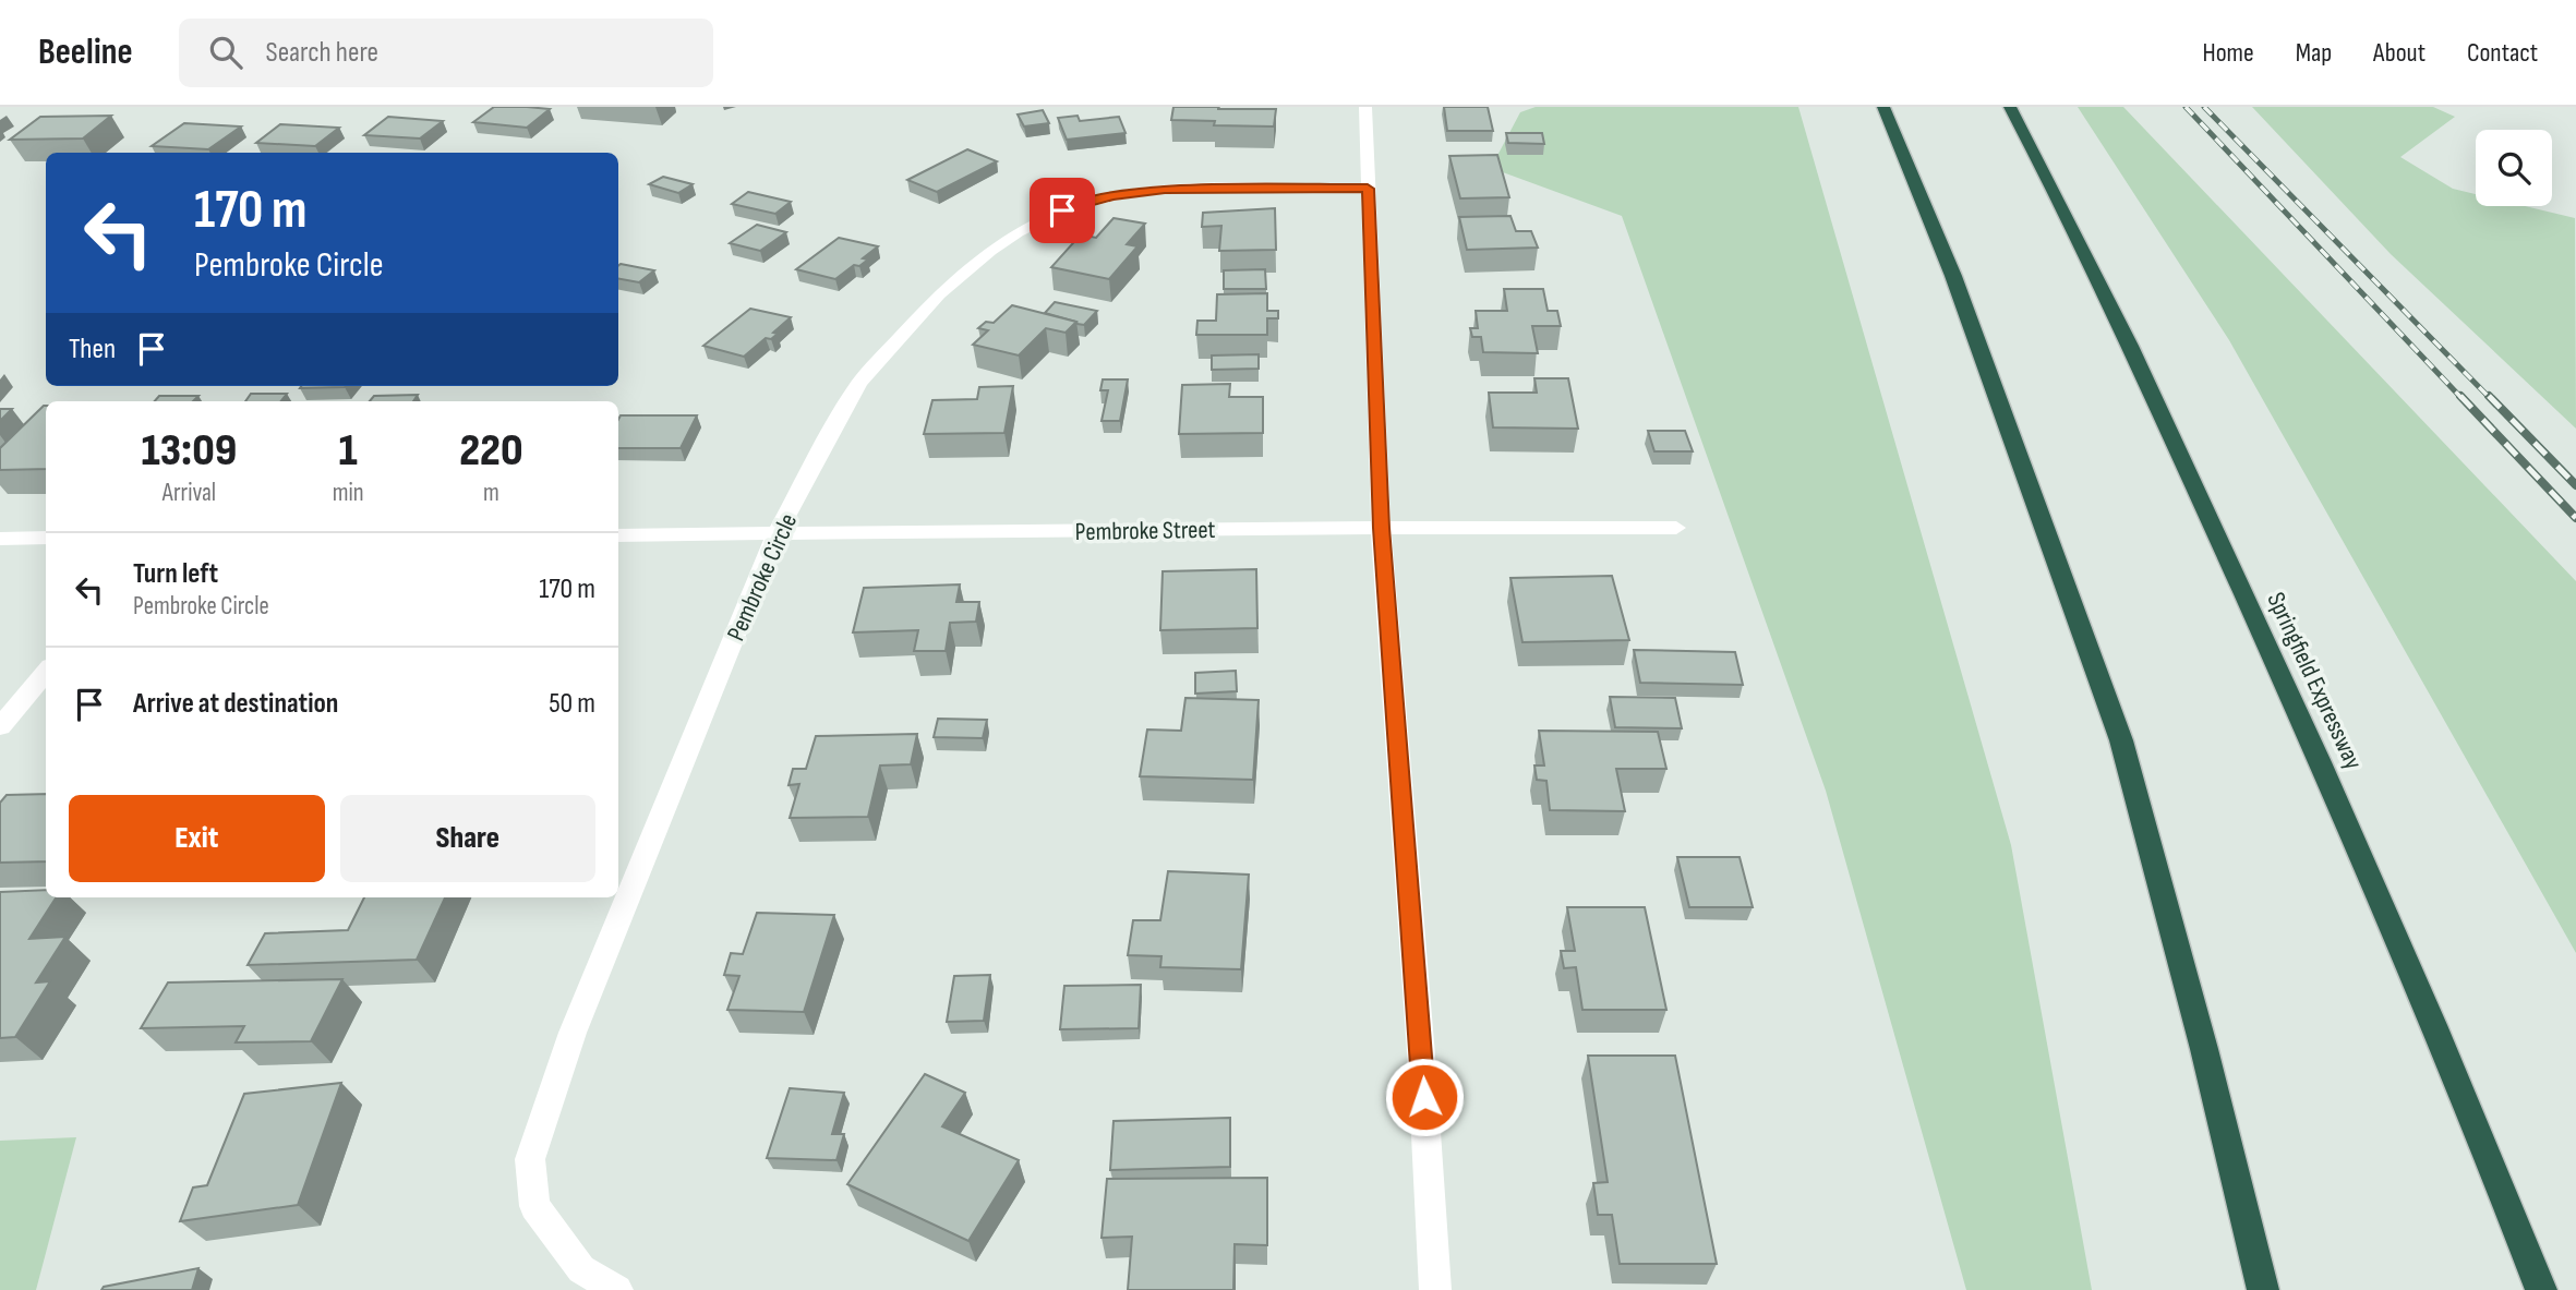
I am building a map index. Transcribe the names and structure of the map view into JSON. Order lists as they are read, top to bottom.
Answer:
{
  "streets": {
    "highway": ["Springfield Expressway"],
    "street": ["Pembroke Street", "Pembroke Circle"]
  },
  "crossings": [
    ["Pembroke Street", "Pembroke Circle"]
  ],
  "page": {
    "header": "Beeline",
    "search": "Search here",
    "nav": [
      "Home",
      "Map",
      "About",
      "Contact"
    ],
    "turn": ["170 m", "Pembroke Circle"],
    "then": "Then",
    "eta": [
      "13:09",
      "Arrival",
      "1",
      "min",
      "220",
      "m"
    ],
    "list": [
      {
        "name": "Turn left",
        "note": "Pembroke Circle",
        "value": "170 m"
      },
      {
        "name": "Arrive at destination",
        "value": "50 m"
      }
    ],
    "buttons": ["Exit", "Share"]
  }
}
